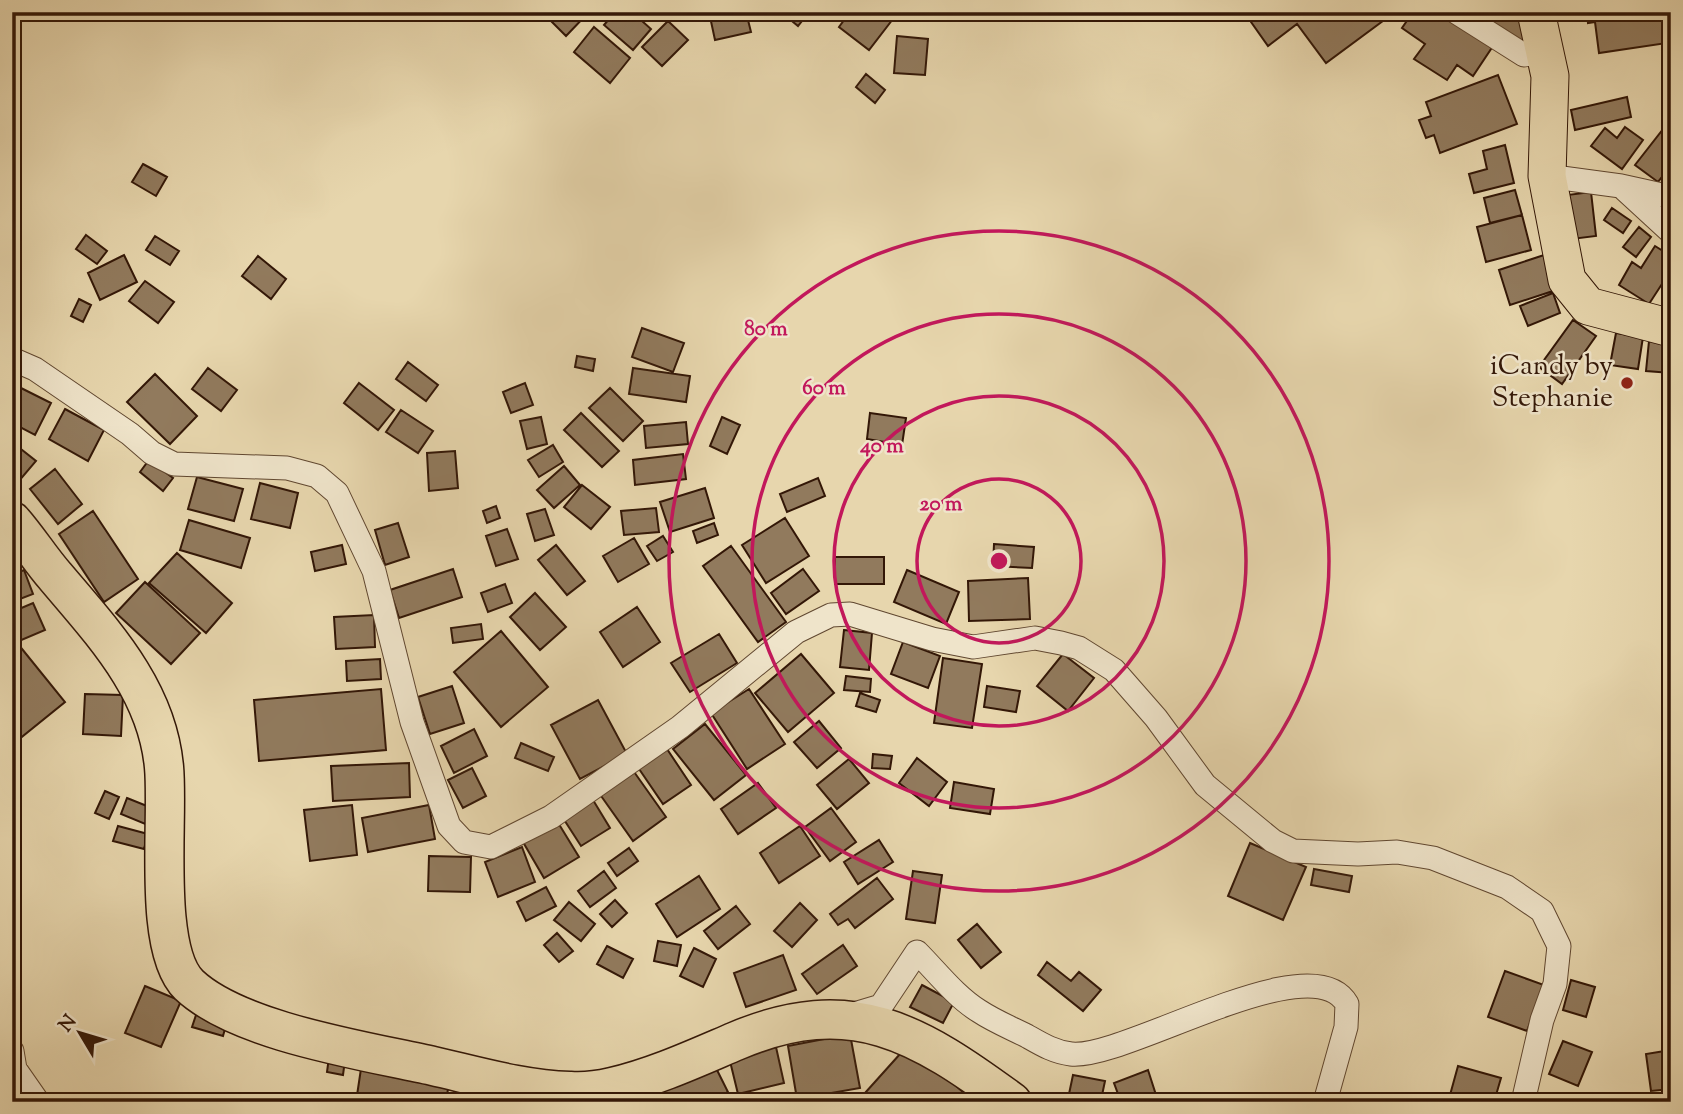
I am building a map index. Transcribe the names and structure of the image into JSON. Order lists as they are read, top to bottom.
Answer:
{
  "places": ["iCandy by Stephanie"],
  "north": "top left",
  "rings": [
    "80 m",
    "60 m",
    "40 m",
    "20 m"
  ]
}
